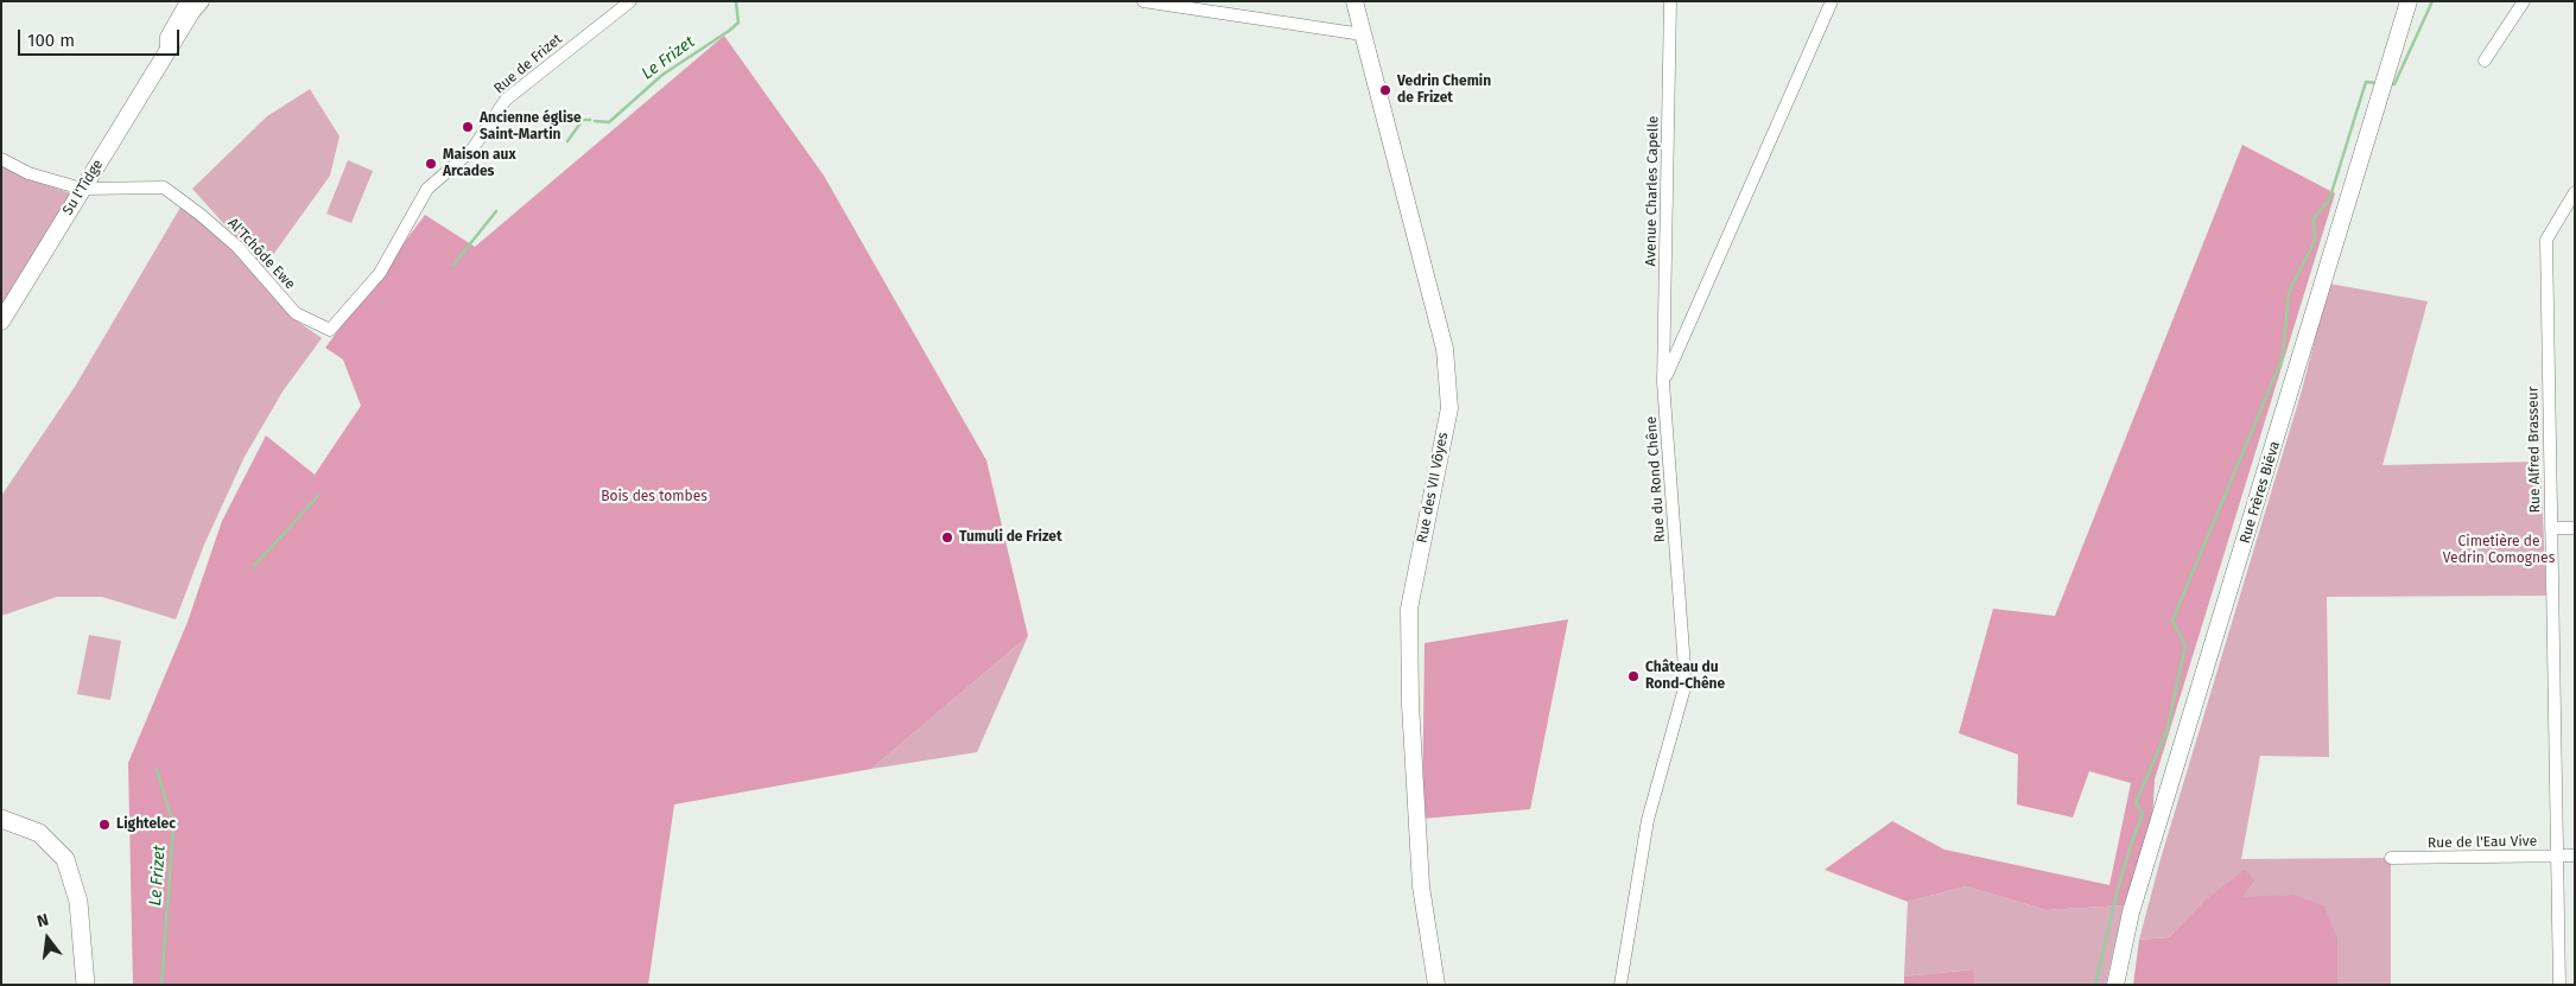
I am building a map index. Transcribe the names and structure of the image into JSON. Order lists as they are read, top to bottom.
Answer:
{
  "streets": {
    "street": [
      "Rue de Frizet",
      "Su l'Tîdge",
      "Avenue Charles Capelle",
      "Al'Tchôde Ewe",
      "Rue Alfred Brasseur",
      "Rue du Rond Chêne",
      "Rue des VII Vôyes",
      "Rue Frères Biéva",
      "Rue de l'Eau Vive"
    ]
  },
  "crossings": [
    ["Rue de Frizet", "Al'Tchôde Ewe"],
    ["Su l'Tîdge", "Al'Tchôde Ewe"],
    ["Avenue Charles Capelle", "Rue du Rond Chêne"],
    ["Rue Alfred Brasseur", "Rue de l'Eau Vive"]
  ],
  "water": ["Le Frizet"],
  "parks": ["Bois des tombes", "Cimetière de Vedrin Comognes"],
  "places": [
    "Vedrin Chemin de Frizet",
    "Ancienne église Saint-Martin",
    "Maison aux Arcades",
    "Tumuli de Frizet",
    "Château du Rond-Chêne",
    "Lightelec"
  ],
  "scale_bar": "100 m",
  "north": "top"
}
